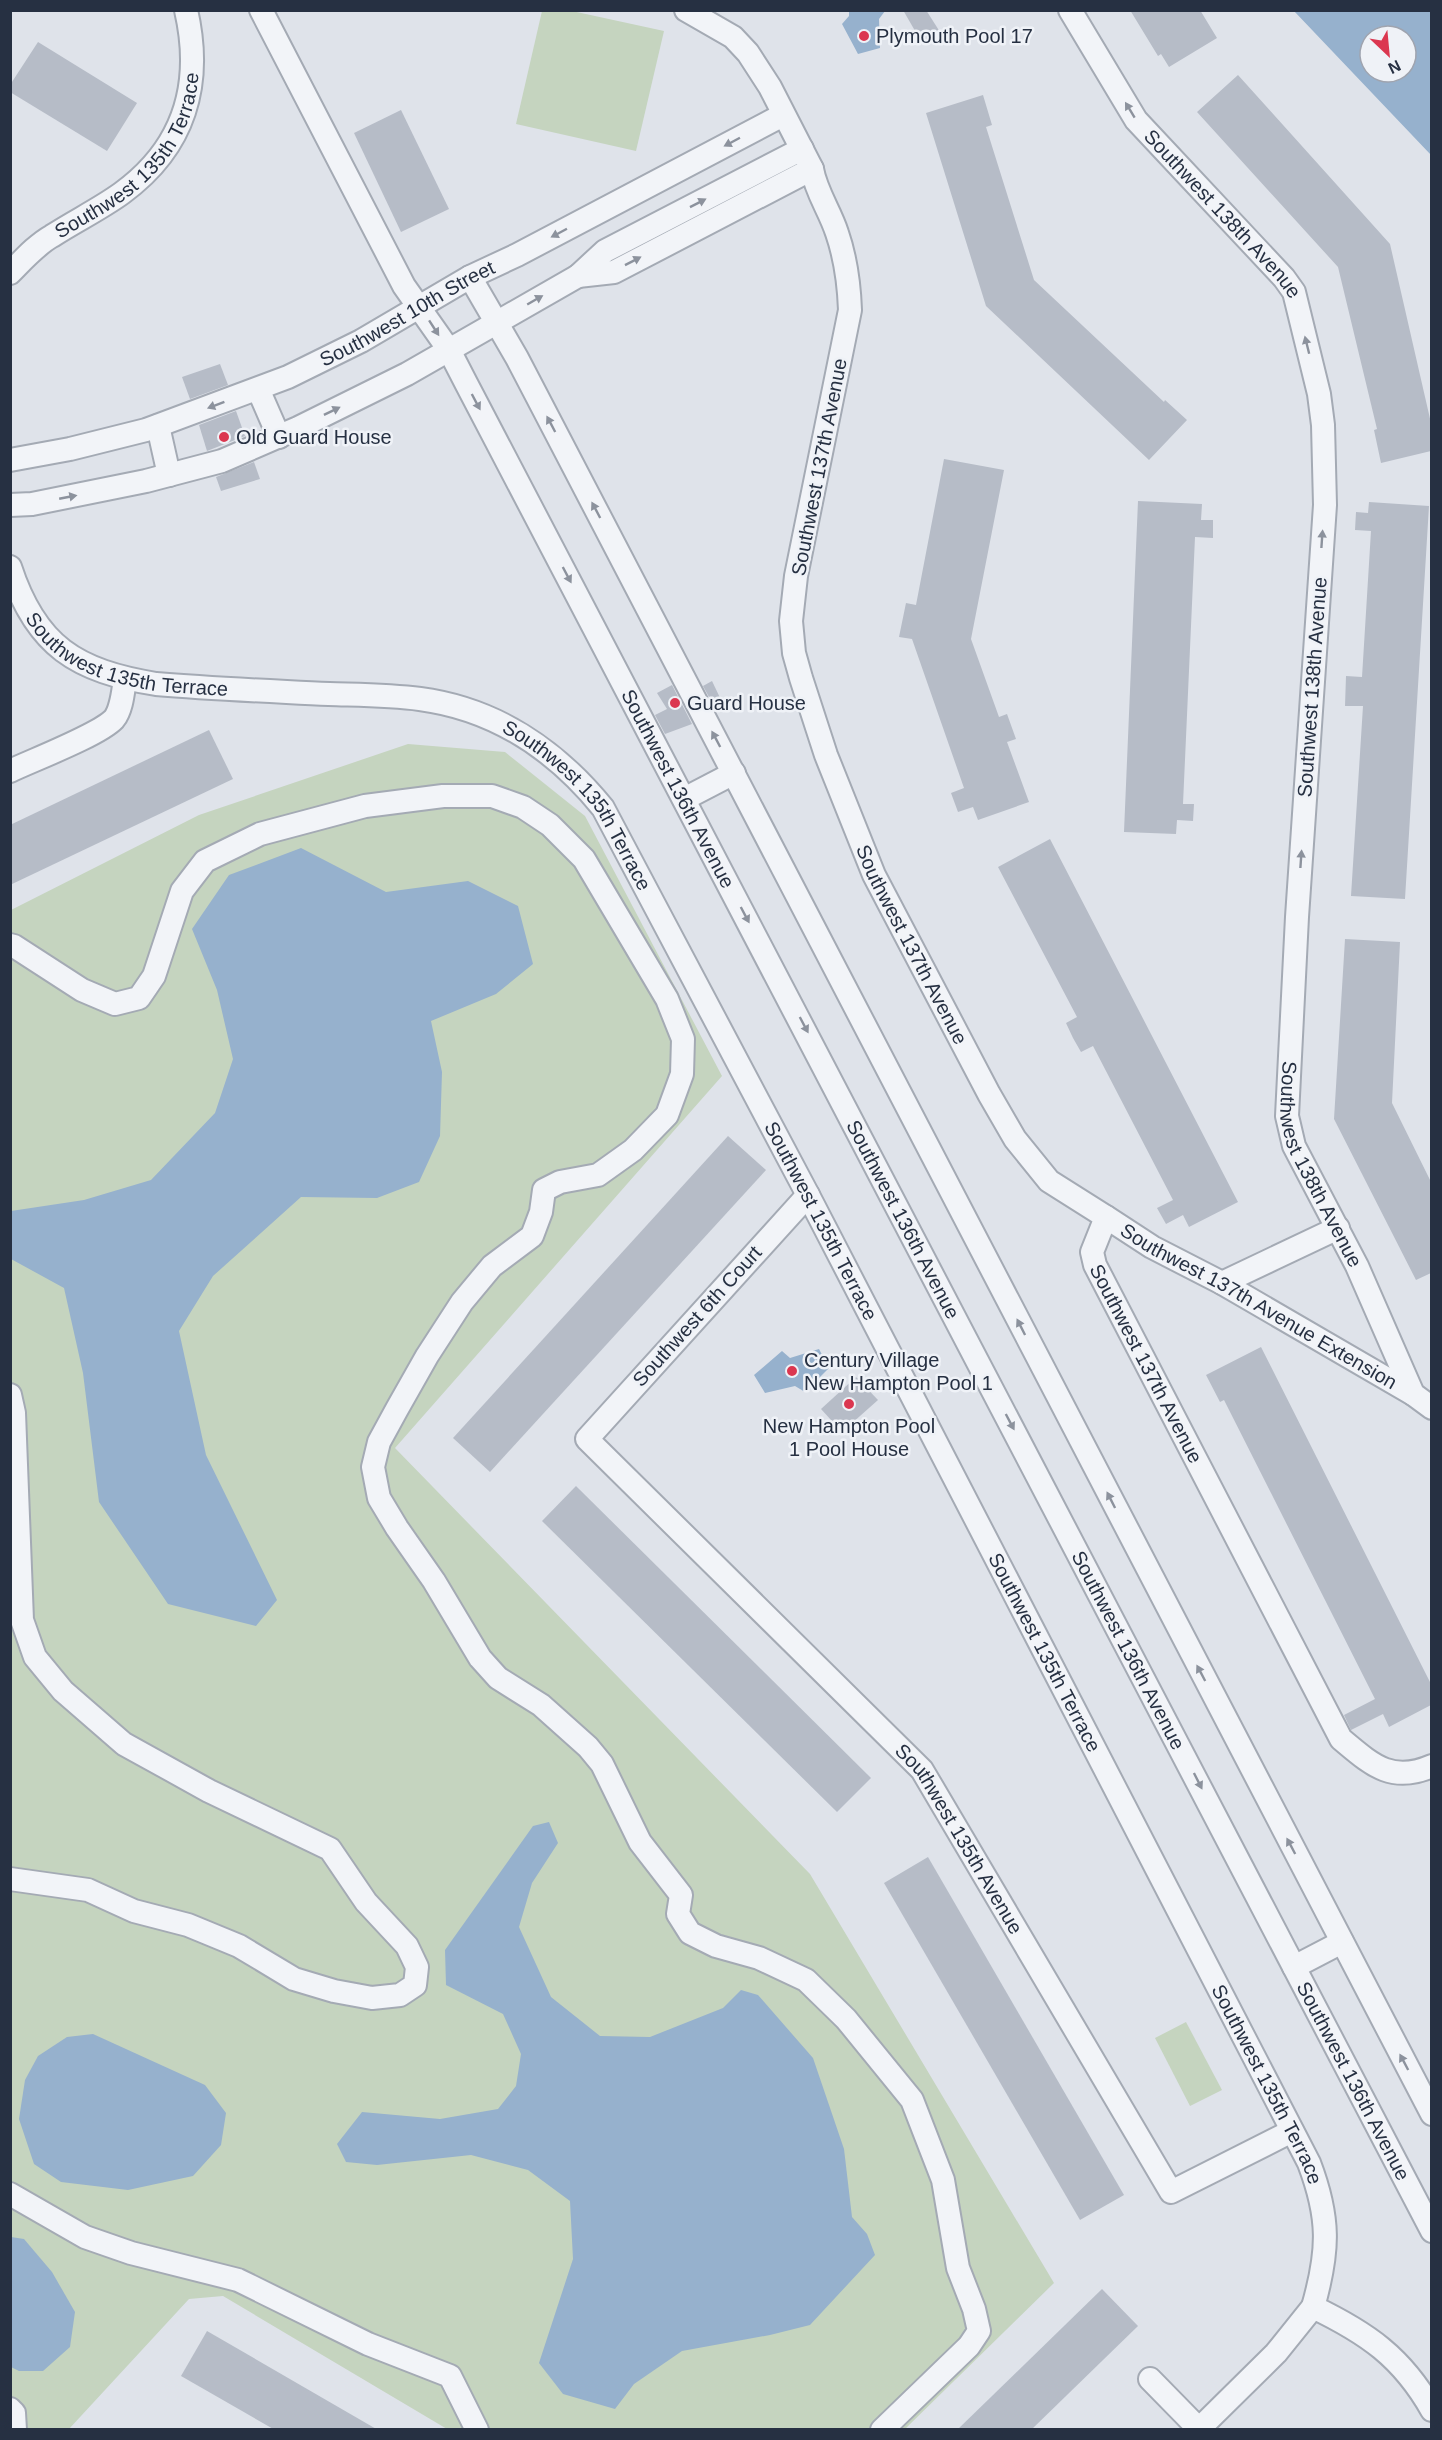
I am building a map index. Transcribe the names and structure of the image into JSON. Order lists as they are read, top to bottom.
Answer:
{
  "streets": {
    "street": [
      "Southwest 135th Terrace",
      "Southwest 138th Avenue",
      "Southwest 10th Street",
      "Southwest 137th Avenue",
      "Southwest 136th Avenue",
      "Southwest 137th Avenue Extension",
      "Southwest 6th Court",
      "Southwest 135th Avenue"
    ]
  },
  "crossings": [
    ["Southwest 135th Terrace", "Southwest 6th Court"],
    ["Southwest 135th Terrace", "Southwest 135th Avenue"],
    ["Southwest 138th Avenue", "Southwest 137th Avenue Extension"],
    ["Southwest 10th Street", "Southwest 137th Avenue"],
    ["Southwest 10th Street", "Southwest 136th Avenue"],
    ["Southwest 137th Avenue", "Southwest 137th Avenue Extension"],
    ["Southwest 6th Court", "Southwest 135th Avenue"]
  ],
  "one_way": ["Southwest 138th Avenue"],
  "places": [
    "Plymouth Pool 17",
    "Old Guard House",
    "Guard House",
    "Century Village New Hampton Pool 1",
    "New Hampton Pool 1 Pool House"
  ],
  "north": "bottom right"
}
